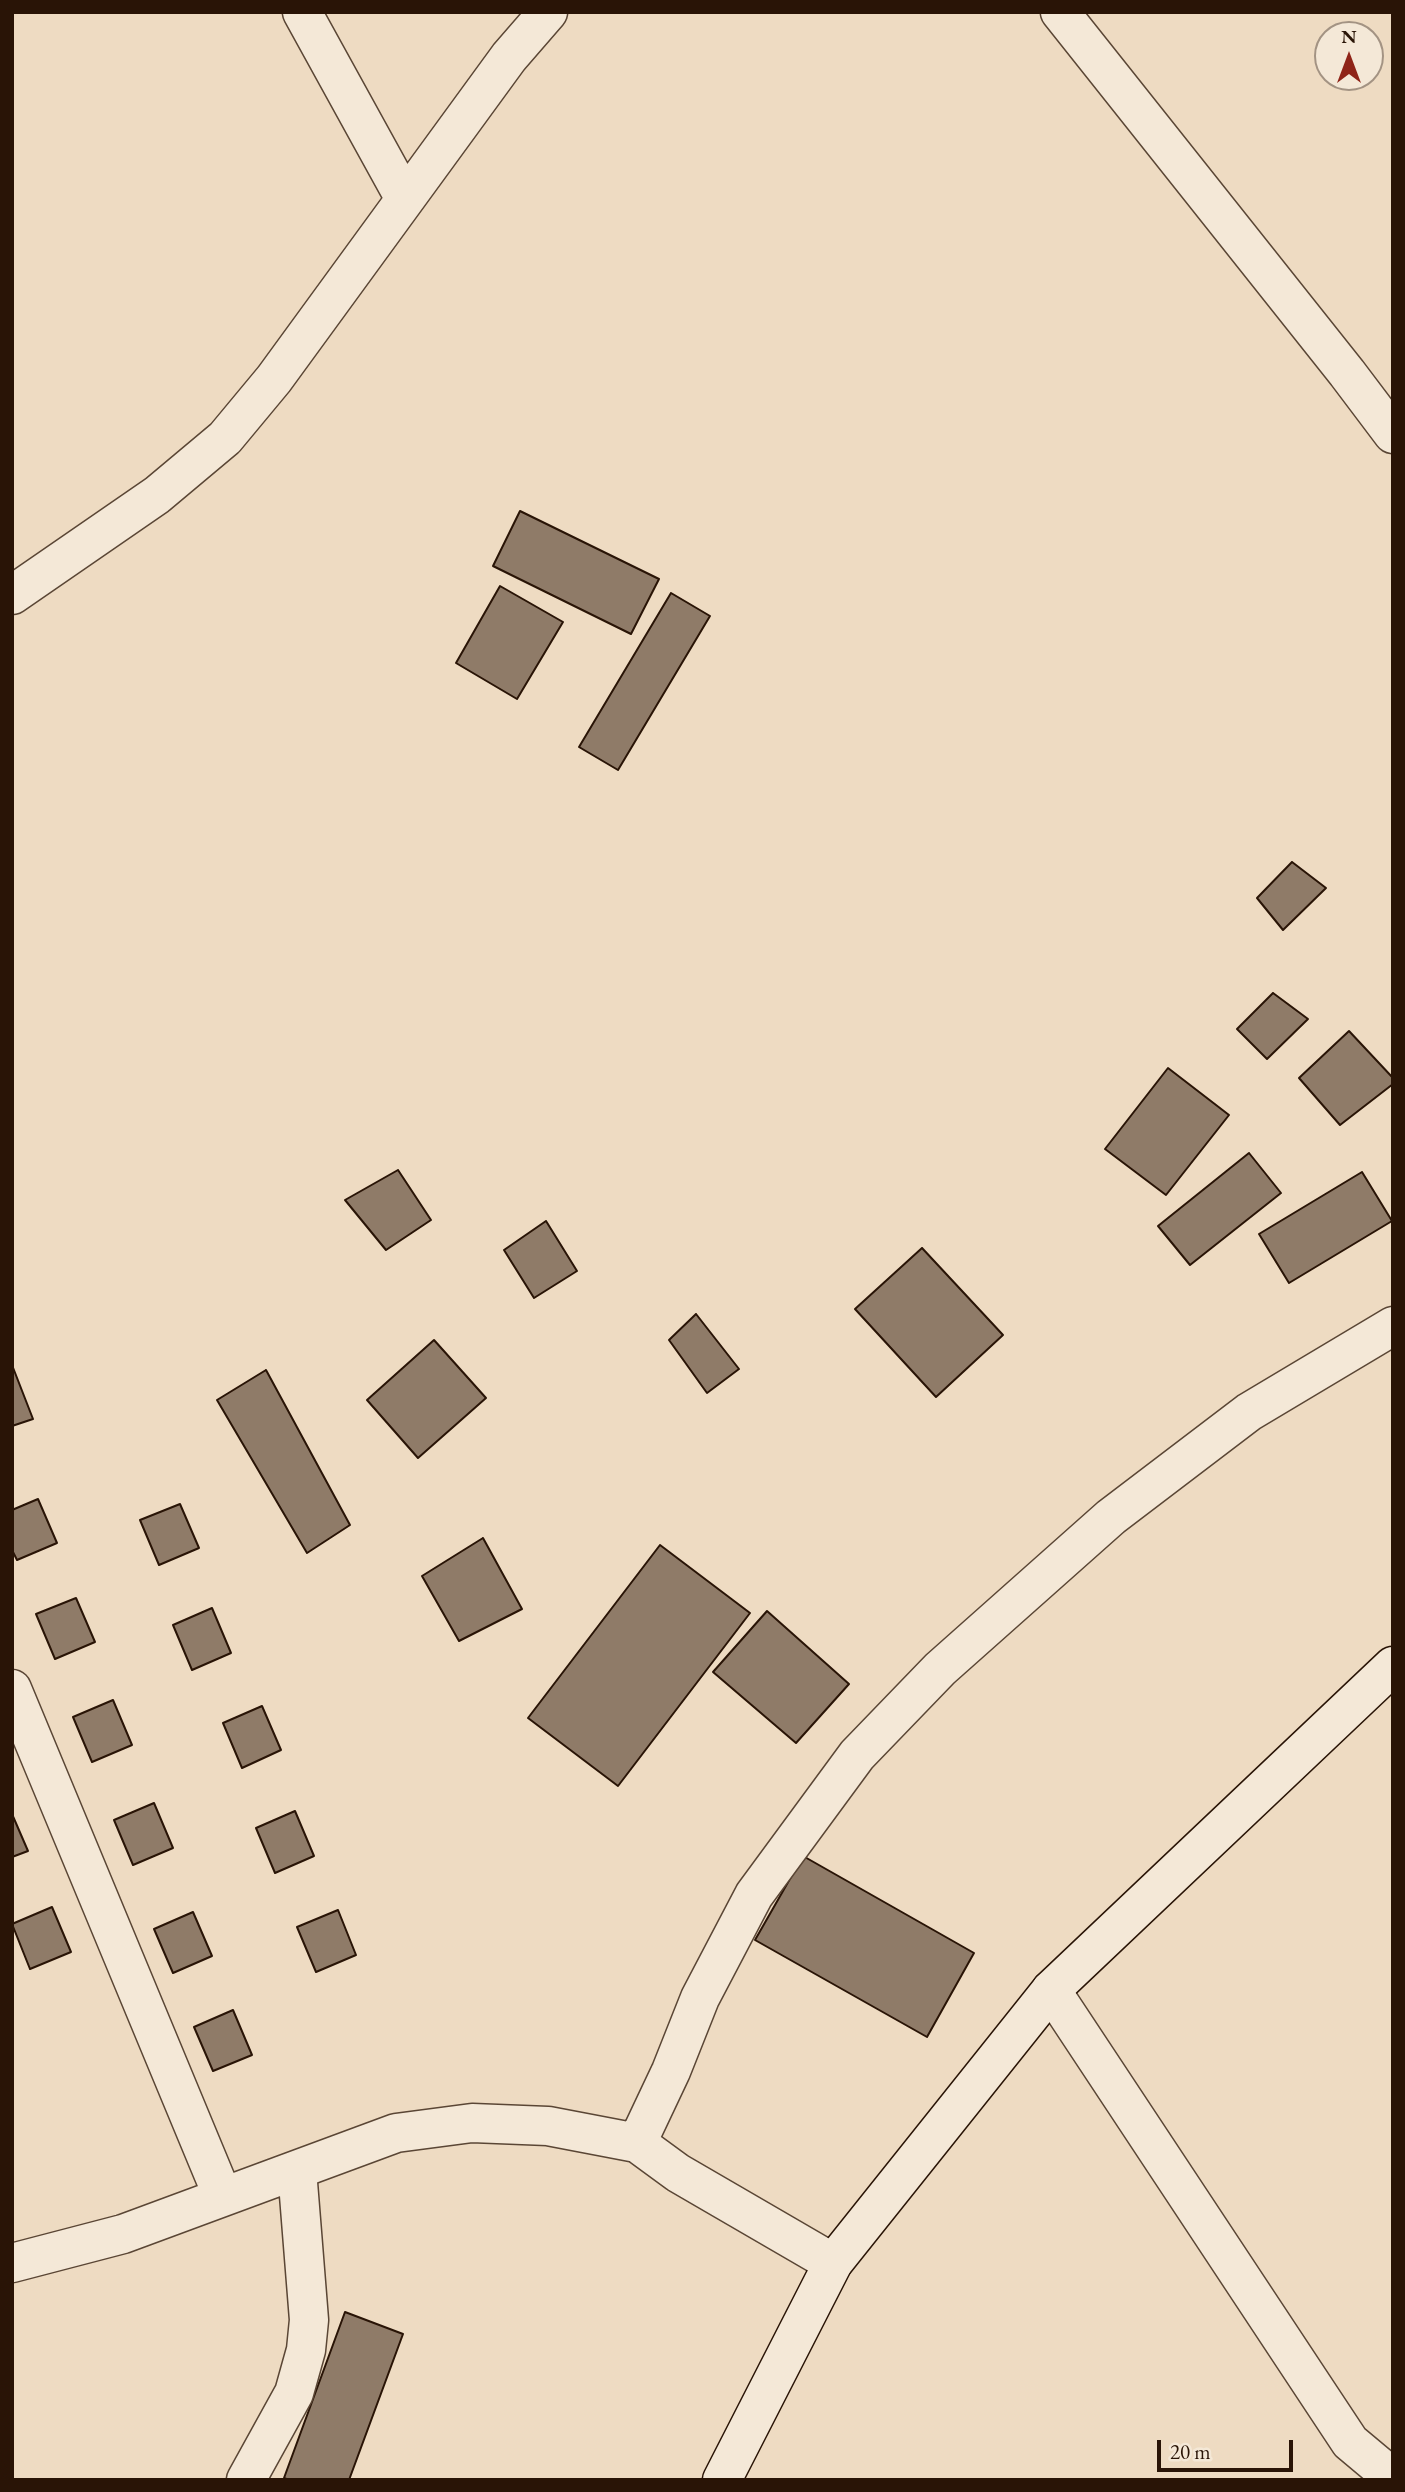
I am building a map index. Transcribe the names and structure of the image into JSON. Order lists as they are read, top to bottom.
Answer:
{
  "scale_bar": "20 m",
  "north": "top"
}
